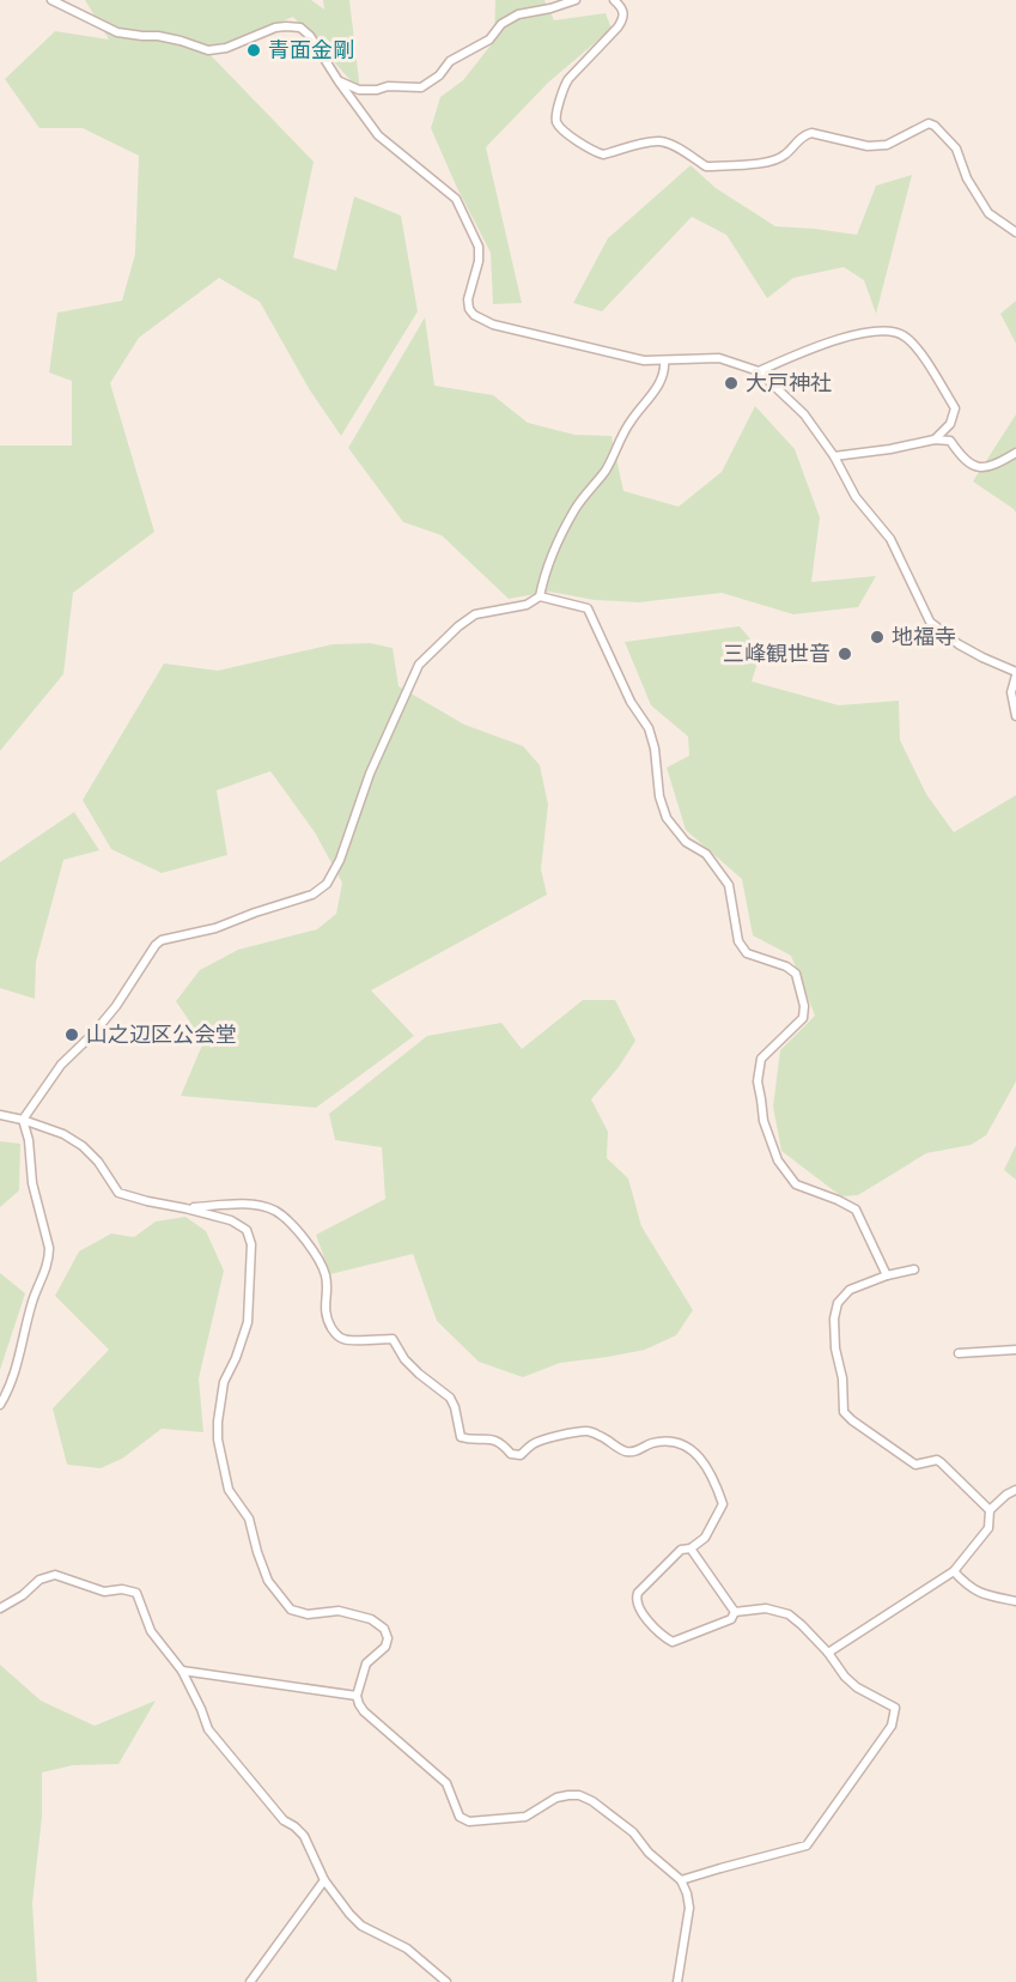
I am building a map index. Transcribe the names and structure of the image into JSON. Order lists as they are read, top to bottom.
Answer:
{
  "places": [
    "青面金剛",
    "大戸神社",
    "地福寺",
    "三峰観世音",
    "山之辺区公会堂"
  ]
}
